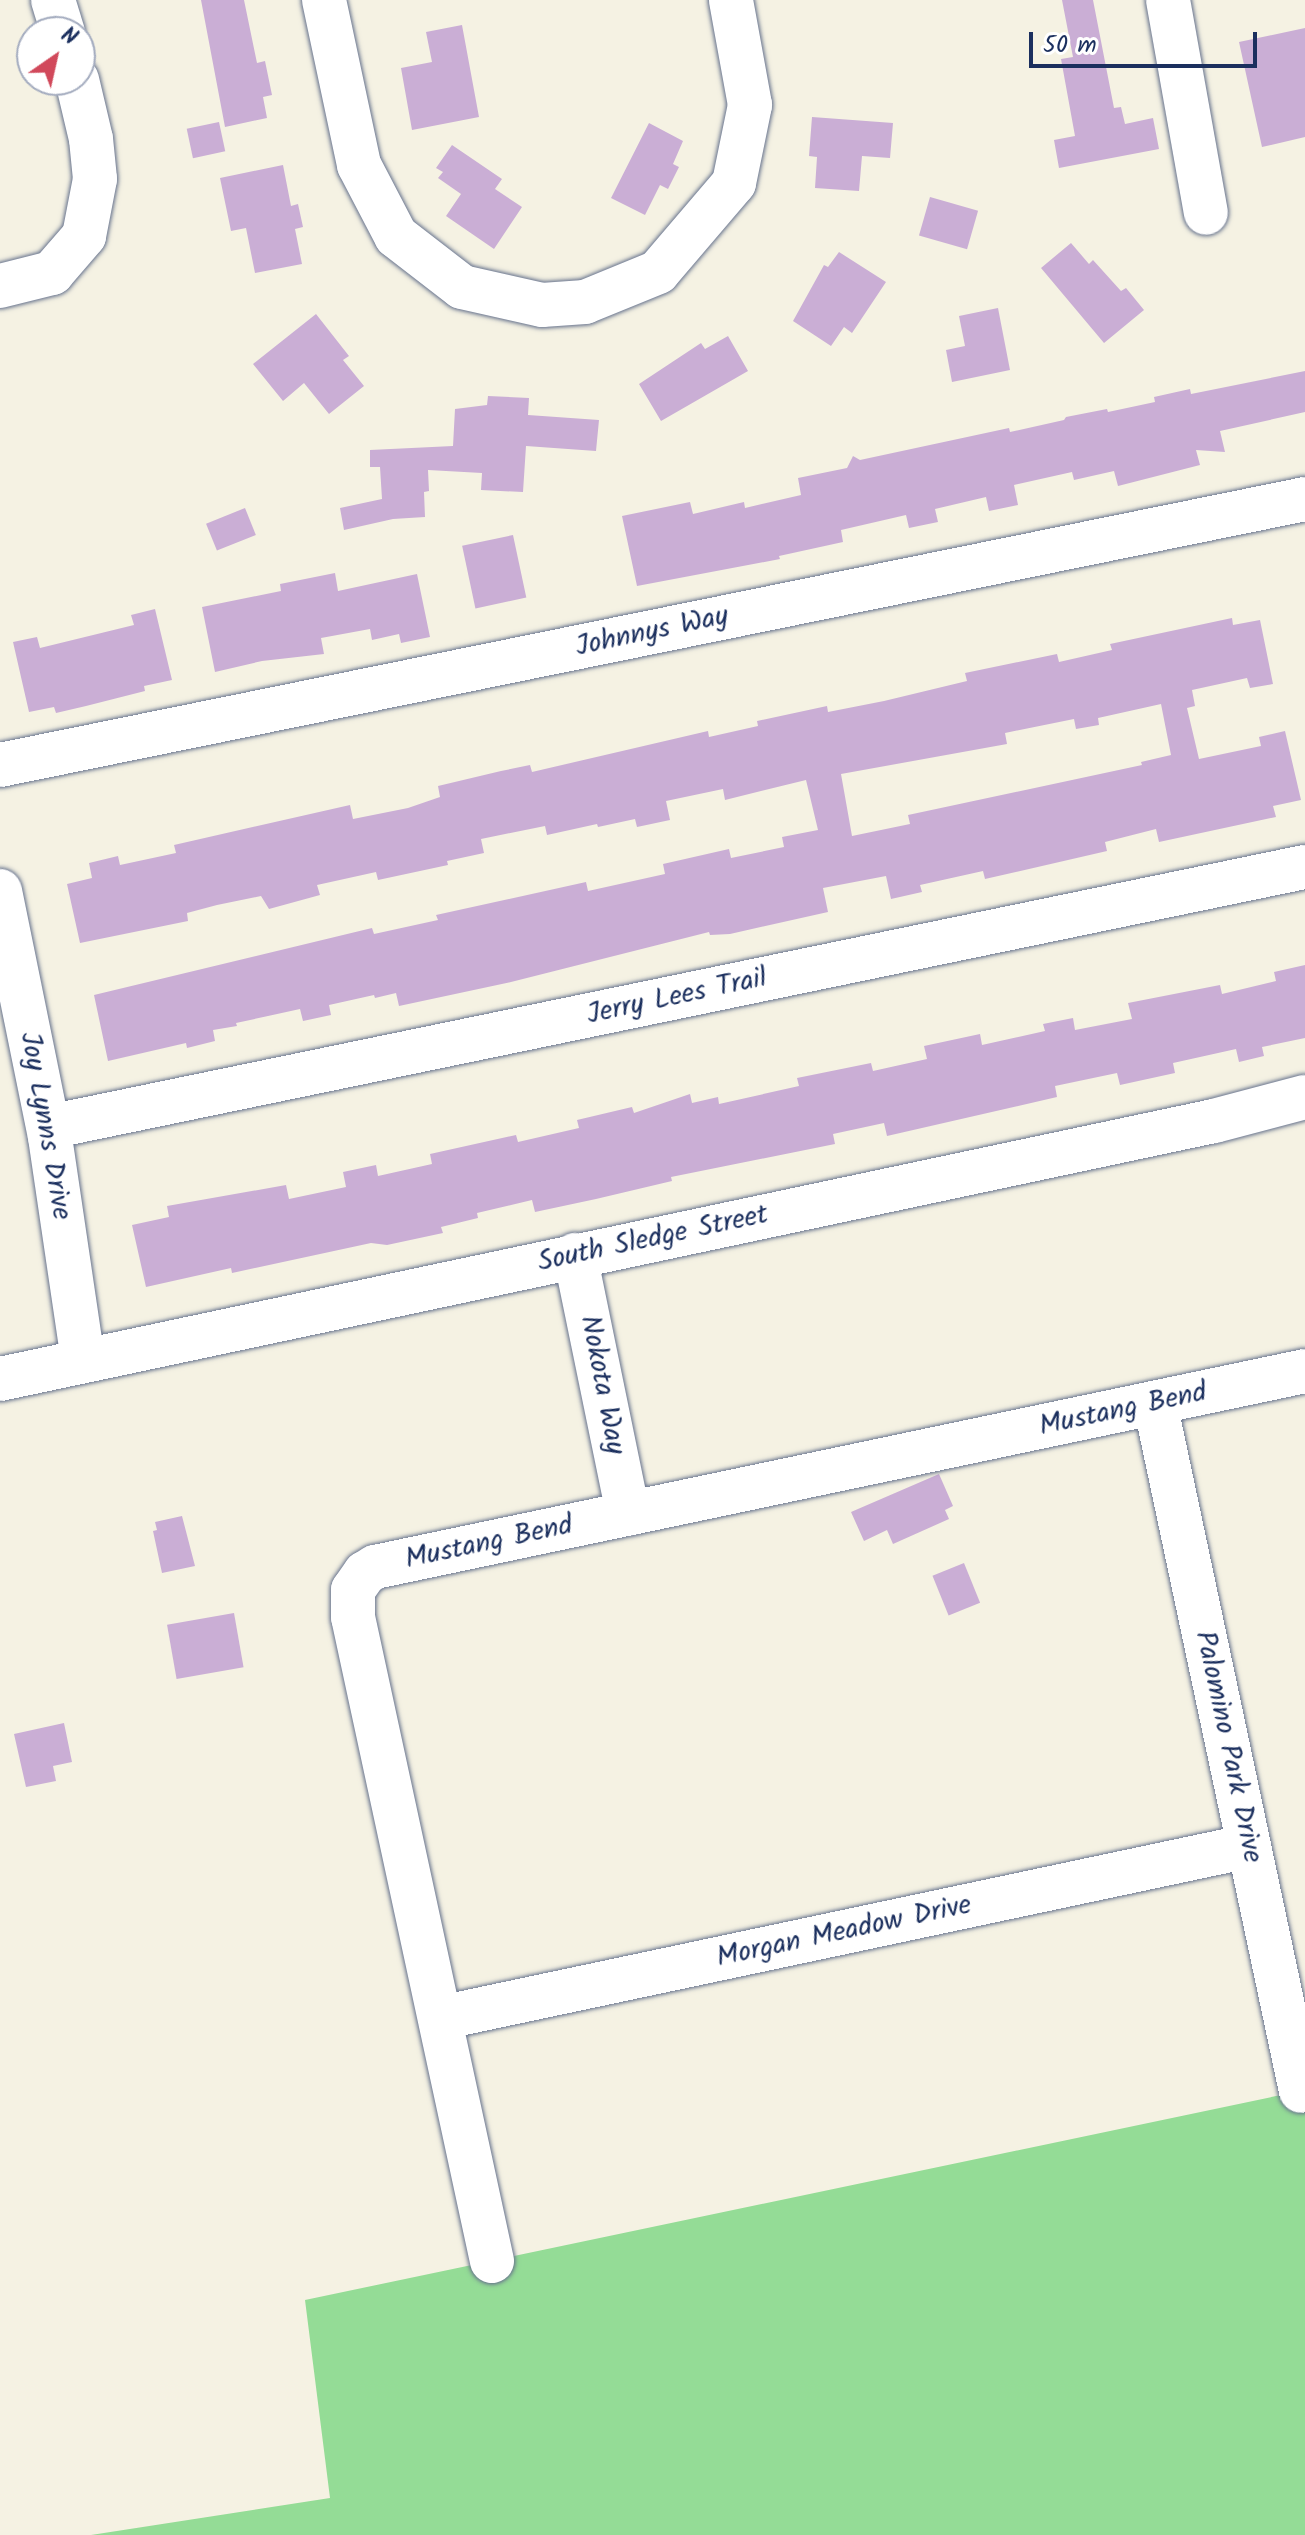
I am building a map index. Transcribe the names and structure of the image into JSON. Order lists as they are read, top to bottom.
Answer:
{
  "streets": {
    "street": [
      "Johnnys Way",
      "Jerry Lees Trail",
      "Joy Lynns Drive",
      "South Sledge Street",
      "Nokota Way",
      "Mustang Bend",
      "Palomino Park Drive",
      "Morgan Meadow Drive"
    ]
  },
  "crossings": [
    ["Jerry Lees Trail", "Joy Lynns Drive"],
    ["Joy Lynns Drive", "South Sledge Street"],
    ["South Sledge Street", "Nokota Way"],
    ["Nokota Way", "Mustang Bend"],
    ["Mustang Bend", "Palomino Park Drive"],
    ["Mustang Bend", "Morgan Meadow Drive"],
    ["Palomino Park Drive", "Morgan Meadow Drive"]
  ],
  "scale_bar": "50 m",
  "north": "top right"
}
